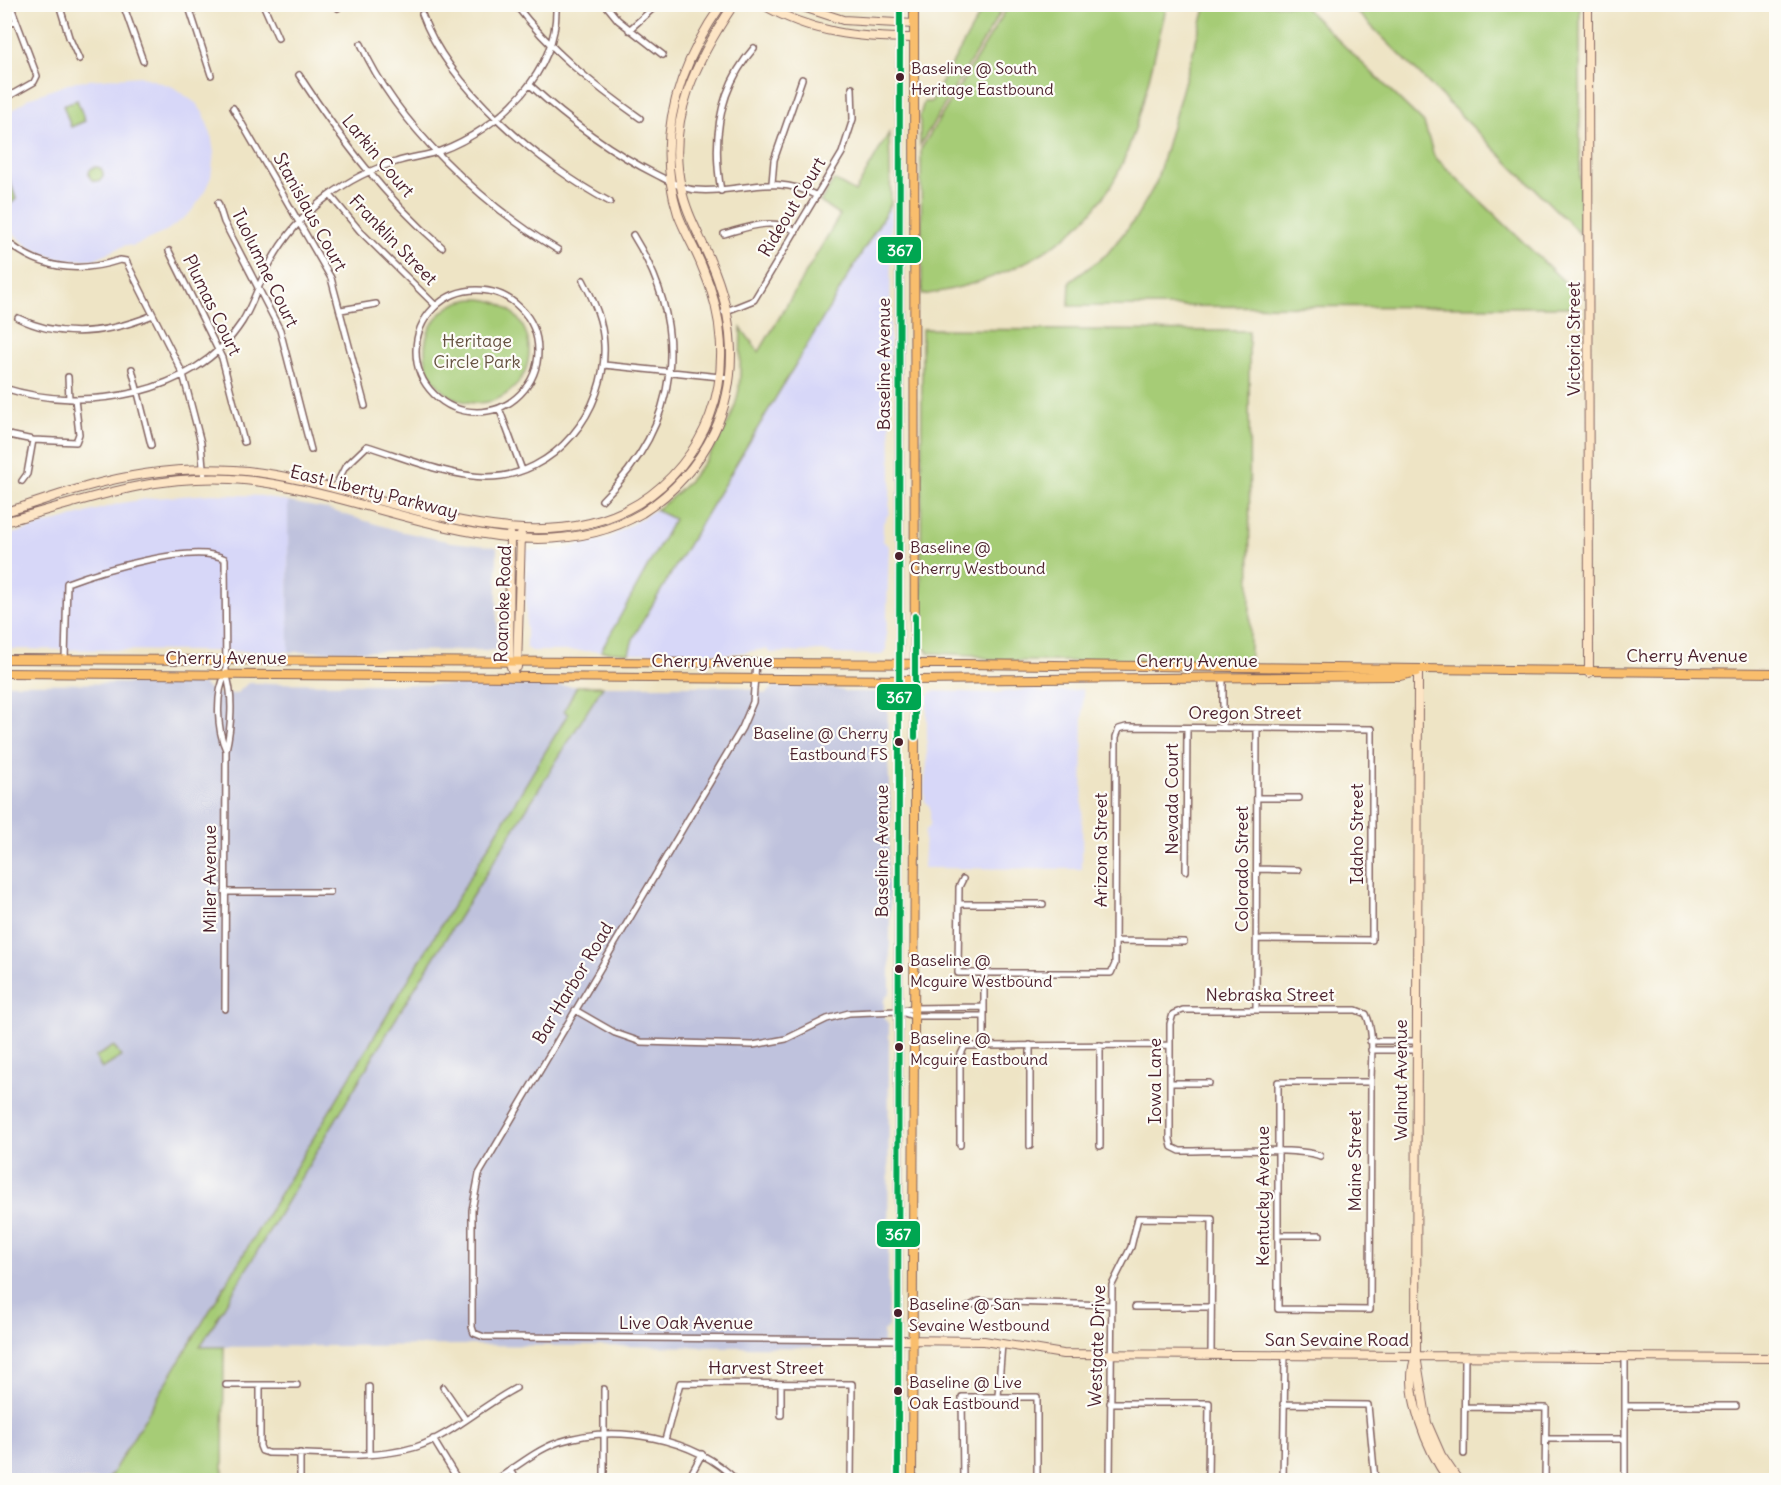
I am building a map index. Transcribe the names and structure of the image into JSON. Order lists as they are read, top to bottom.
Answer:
{
  "streets": {
    "main road": ["Baseline Avenue", "Cherry Avenue"],
    "street": [
      "Larkin Court",
      "Rideout Court",
      "Stanislaus Court",
      "Franklin Street",
      "Tuolumne Court",
      "Plumas Court",
      "Victoria Street",
      "East Liberty Parkway",
      "Roanoke Road",
      "Oregon Street",
      "Nevada Court",
      "Idaho Street",
      "Arizona Street",
      "Colorado Street",
      "Miller Avenue",
      "Bar Harbor Road",
      "Nebraska Street",
      "Walnut Avenue",
      "Iowa Lane",
      "Maine Street",
      "Kentucky Avenue",
      "Live Oak Avenue",
      "San Sevaine Road",
      "Westgate Drive",
      "Harvest Street"
    ]
  },
  "crossings": [
    ["Rideout Court", "East Liberty Parkway"],
    ["Victoria Street", "Cherry Avenue"],
    ["Baseline Avenue", "Cherry Avenue"],
    ["Baseline Avenue", "Live Oak Avenue"],
    ["Baseline Avenue", "San Sevaine Road"],
    ["East Liberty Parkway", "Roanoke Road"],
    ["Roanoke Road", "Cherry Avenue"],
    ["Cherry Avenue", "Miller Avenue"],
    ["Cherry Avenue", "Bar Harbor Road"],
    ["Cherry Avenue", "Walnut Avenue"],
    ["Oregon Street", "Nevada Court"],
    ["Oregon Street", "Idaho Street"],
    ["Oregon Street", "Arizona Street"],
    ["Oregon Street", "Colorado Street"],
    ["Idaho Street", "Colorado Street"],
    ["Colorado Street", "Nebraska Street"],
    ["Bar Harbor Road", "Live Oak Avenue"],
    ["Nebraska Street", "Iowa Lane"],
    ["Nebraska Street", "Maine Street"],
    ["Walnut Avenue", "San Sevaine Road"],
    ["Iowa Lane", "Kentucky Avenue"],
    ["Maine Street", "Kentucky Avenue"],
    ["Live Oak Avenue", "San Sevaine Road"],
    ["San Sevaine Road", "Westgate Drive"]
  ],
  "parks": ["Heritage Circle Park"],
  "places": [
    "Baseline @ South Heritage Eastbound",
    "Baseline @ Cherry Westbound",
    "Baseline @ Cherry Eastbound FS",
    "Baseline @ Mcguire Westbound",
    "Baseline @ Mcguire Eastbound",
    "Baseline @ San Sevaine Westbound",
    "Baseline @ Live Oak Eastbound"
  ],
  "lines": ["transit line 367"]
}
